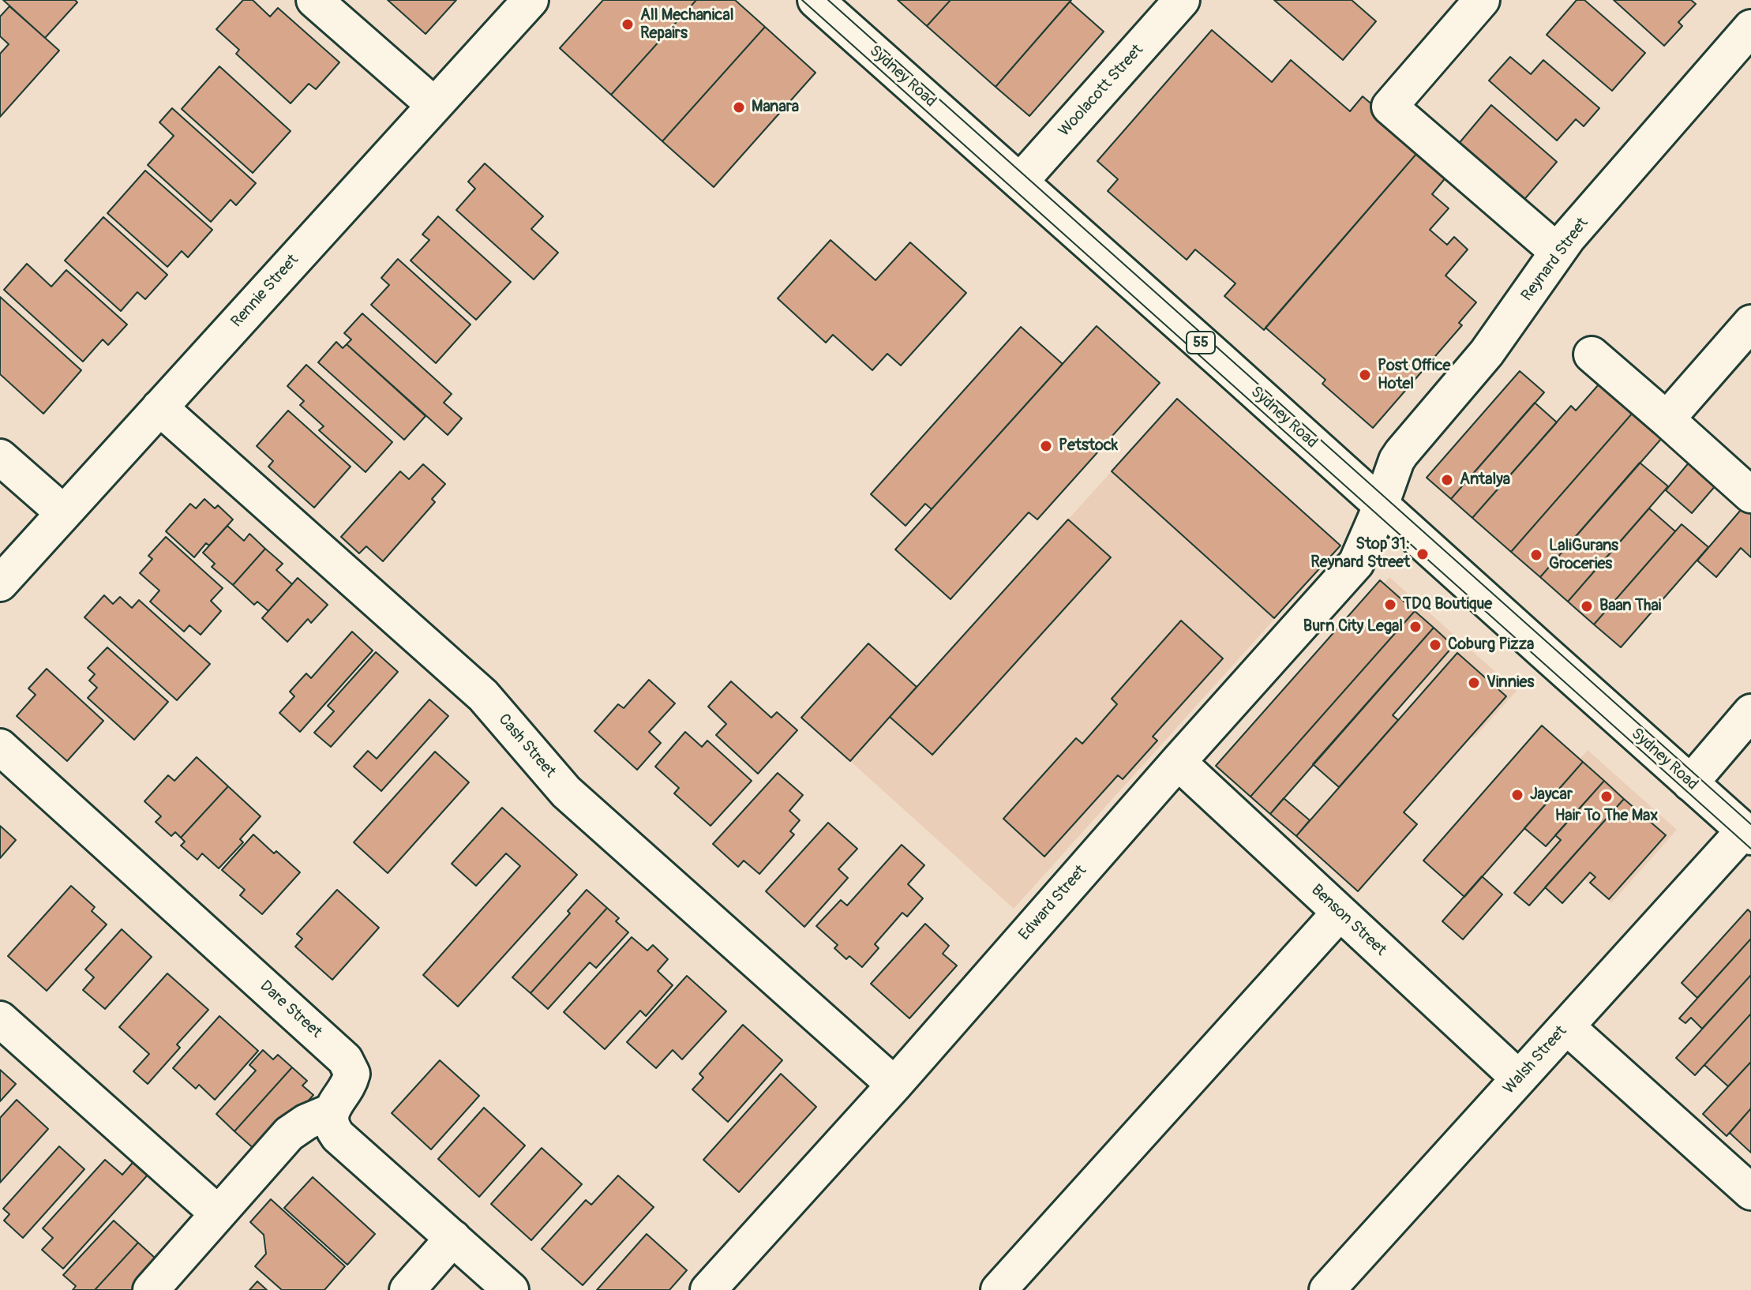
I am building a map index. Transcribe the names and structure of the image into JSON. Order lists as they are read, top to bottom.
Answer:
{
  "streets": {
    "main road": [
      "Sydney Road",
      "Woolacott Street",
      "Reynard Street",
      "Rennie Street",
      "55",
      "Cash Street",
      "Edward Street",
      "Benson Street",
      "Dare Street",
      "Walsh Street"
    ]
  },
  "crossings": [
    ["Sydney Road", "Woolacott Street"],
    ["Sydney Road", "Reynard Street"],
    ["Sydney Road", "Edward Street"],
    ["Sydney Road", "Walsh Street"],
    ["Reynard Street", "Edward Street"],
    ["Rennie Street", "Cash Street"],
    ["Cash Street", "Edward Street"],
    ["Edward Street", "Benson Street"],
    ["Benson Street", "Walsh Street"]
  ],
  "places": [
    "All Mechanical Repairs",
    "Manara",
    "Post Office Hotel",
    "Petstock",
    "Antalya",
    "Stop 31: Reynard Street",
    "LaliGurans Groceries",
    "TDQ Boutique",
    "Baan Thai",
    "Burn City Legal",
    "Coburg Pizza",
    "Vinnies",
    "Jaycar",
    "Hair To The Max"
  ]
}
